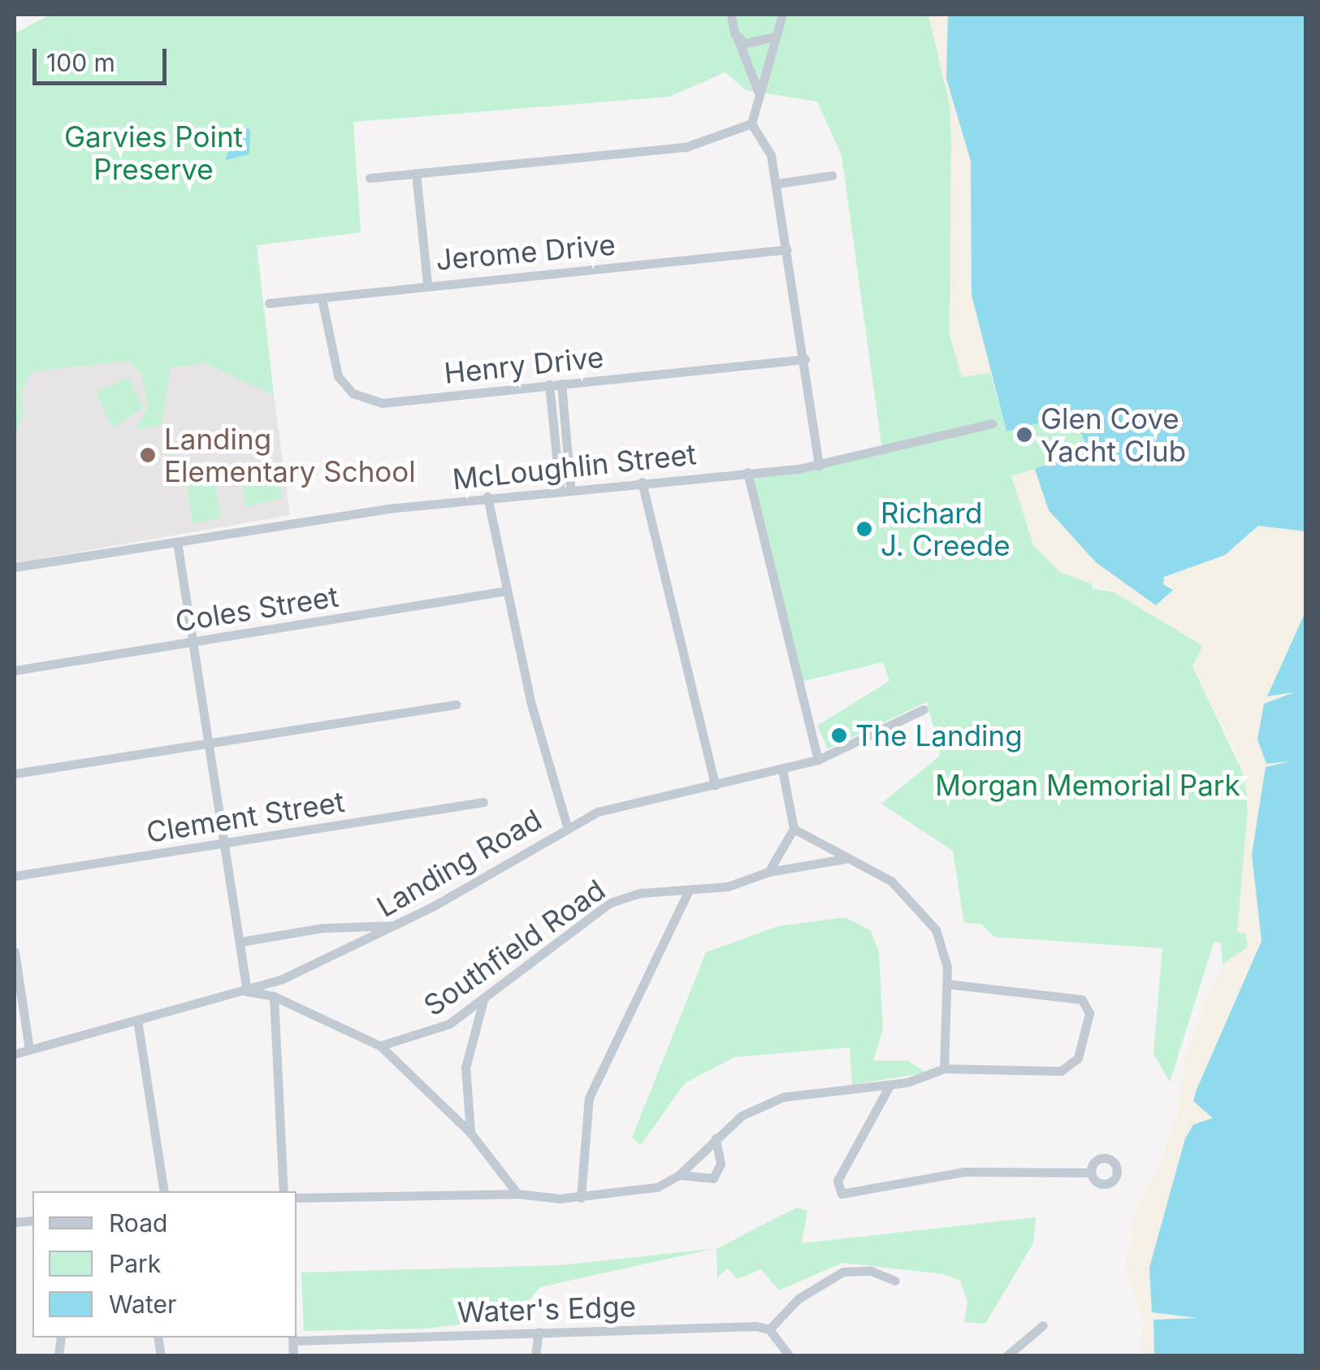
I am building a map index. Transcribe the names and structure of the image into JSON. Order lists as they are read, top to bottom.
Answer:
{
  "streets": {
    "street": [
      "Jerome Drive",
      "Henry Drive",
      "McLoughlin Street",
      "Coles Street",
      "Clement Street",
      "Landing Road",
      "Southfield Road",
      "Water's Edge"
    ]
  },
  "crossings": [
    ["Jerome Drive", "Henry Drive"]
  ],
  "parks": ["Garvies Point Preserve", "Morgan Memorial Park"],
  "places": [
    "Glen Cove Yacht Club",
    "Landing Elementary School",
    "Richard J. Creede",
    "The Landing"
  ],
  "legend": ["Road", "Park", "Water"],
  "scale_bar": "100 m"
}
